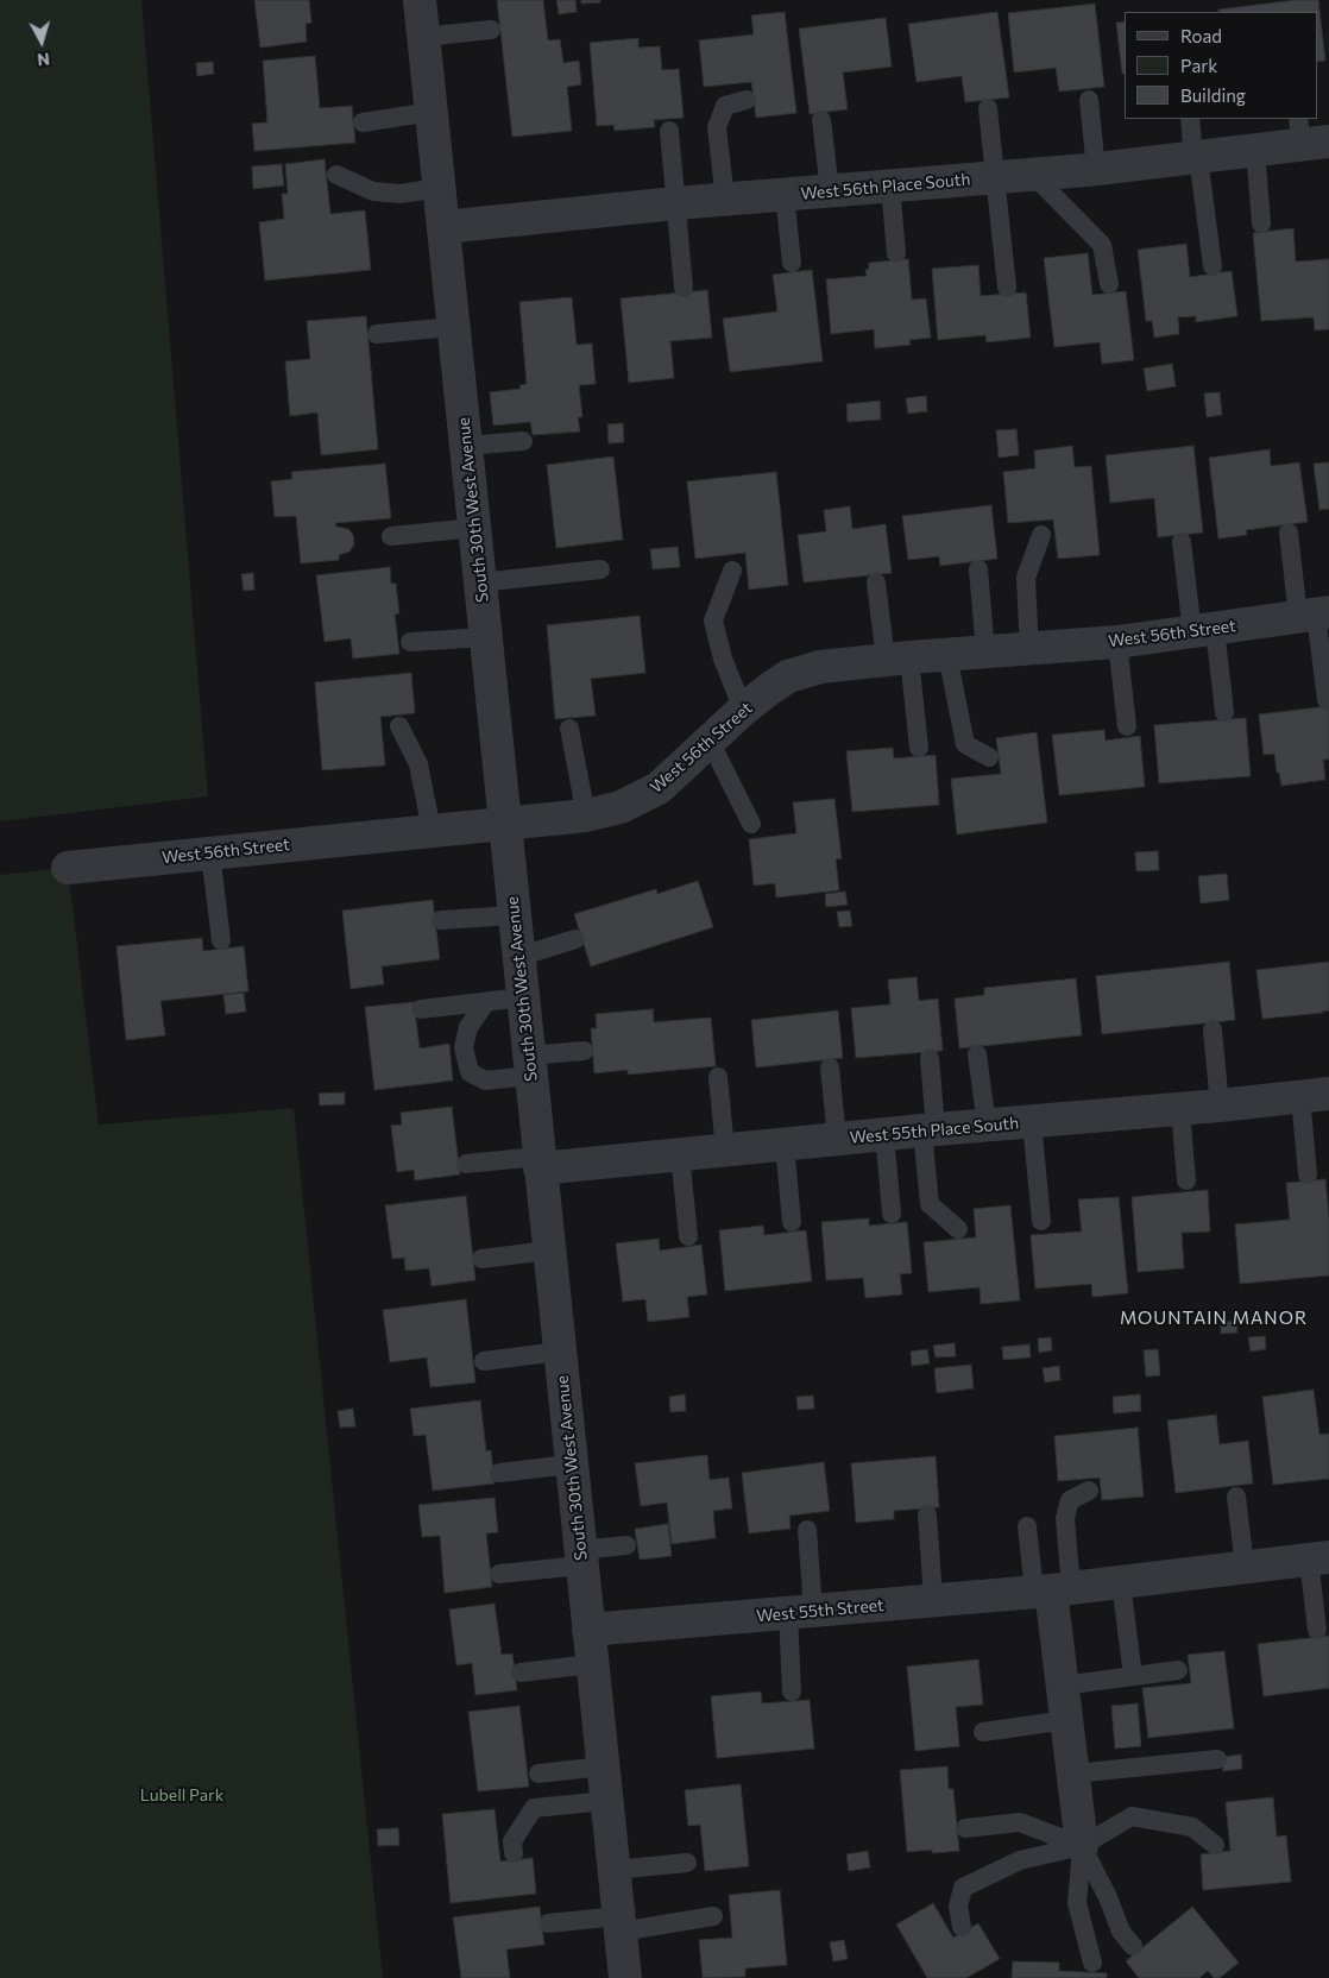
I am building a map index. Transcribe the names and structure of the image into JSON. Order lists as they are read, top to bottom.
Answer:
{
  "streets": {
    "street": [
      "West 56th Place South",
      "South 30th West Avenue",
      "West 56th Street",
      "West 55th Place South",
      "West 55th Street"
    ]
  },
  "crossings": [
    ["West 56th Place South", "South 30th West Avenue"],
    ["South 30th West Avenue", "West 56th Street"],
    ["South 30th West Avenue", "West 55th Place South"],
    ["South 30th West Avenue", "West 55th Street"]
  ],
  "districts": ["MOUNTAIN MANOR"],
  "parks": ["Lubell Park"],
  "legend": ["Road", "Park", "Building"],
  "north": "bottom"
}
